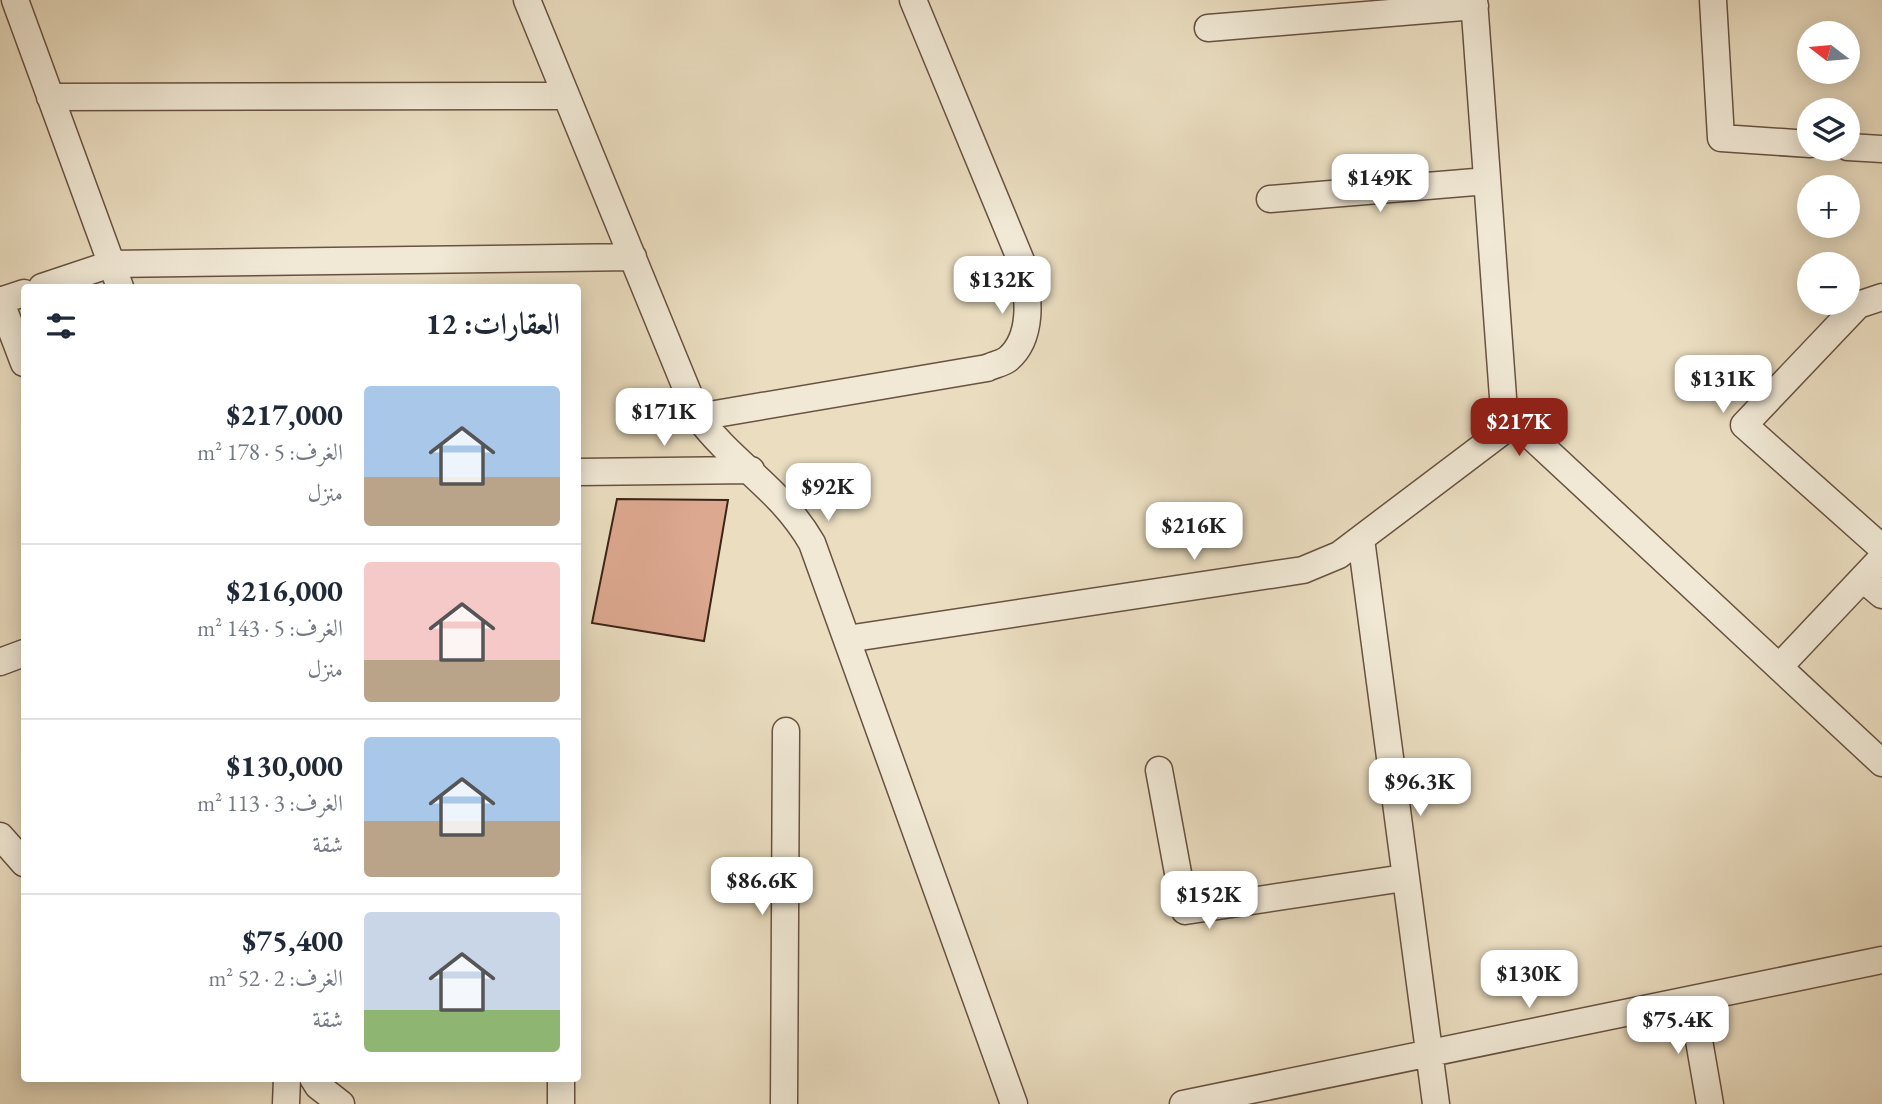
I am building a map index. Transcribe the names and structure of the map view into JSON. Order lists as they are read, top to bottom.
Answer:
{
  "north": "left",
  "page": {
    "map_buttons": ["+", "−"],
    "price": [
      "$149K",
      "$132K",
      "$131K",
      "$171K",
      "$217K",
      "$92K",
      "$216K",
      "$96.3K",
      "$86.6K",
      "$152K",
      "$130K",
      "$75.4K"
    ],
    "heading": "العقارات: 12",
    "list": [
      {
        "name": "$217,000",
        "note": "الغرف: 5 · 178 m² · منزل"
      },
      {
        "name": "$216,000",
        "note": "الغرف: 5 · 143 m² · منزل"
      },
      {
        "name": "$130,000",
        "note": "الغرف: 3 · 113 m² · شقة"
      },
      {
        "name": "$75,400",
        "note": "الغرف: 2 · 52 m² · شقة"
      }
    ]
  }
}
